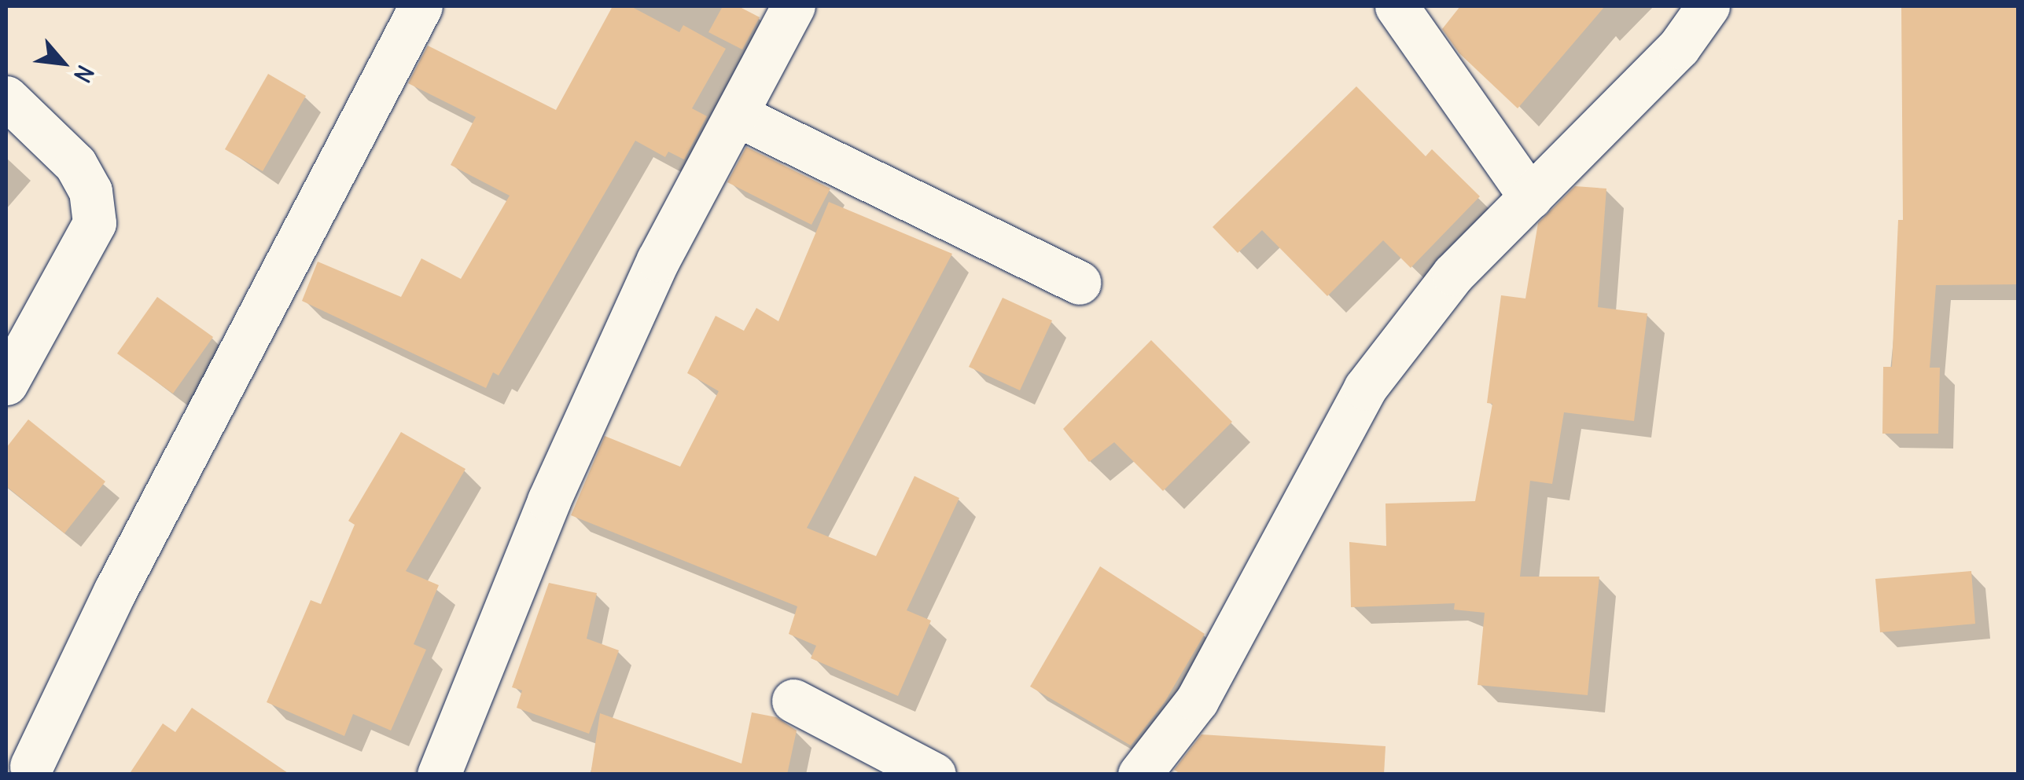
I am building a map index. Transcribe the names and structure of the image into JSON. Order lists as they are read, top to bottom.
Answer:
{
  "north": "bottom right"
}
